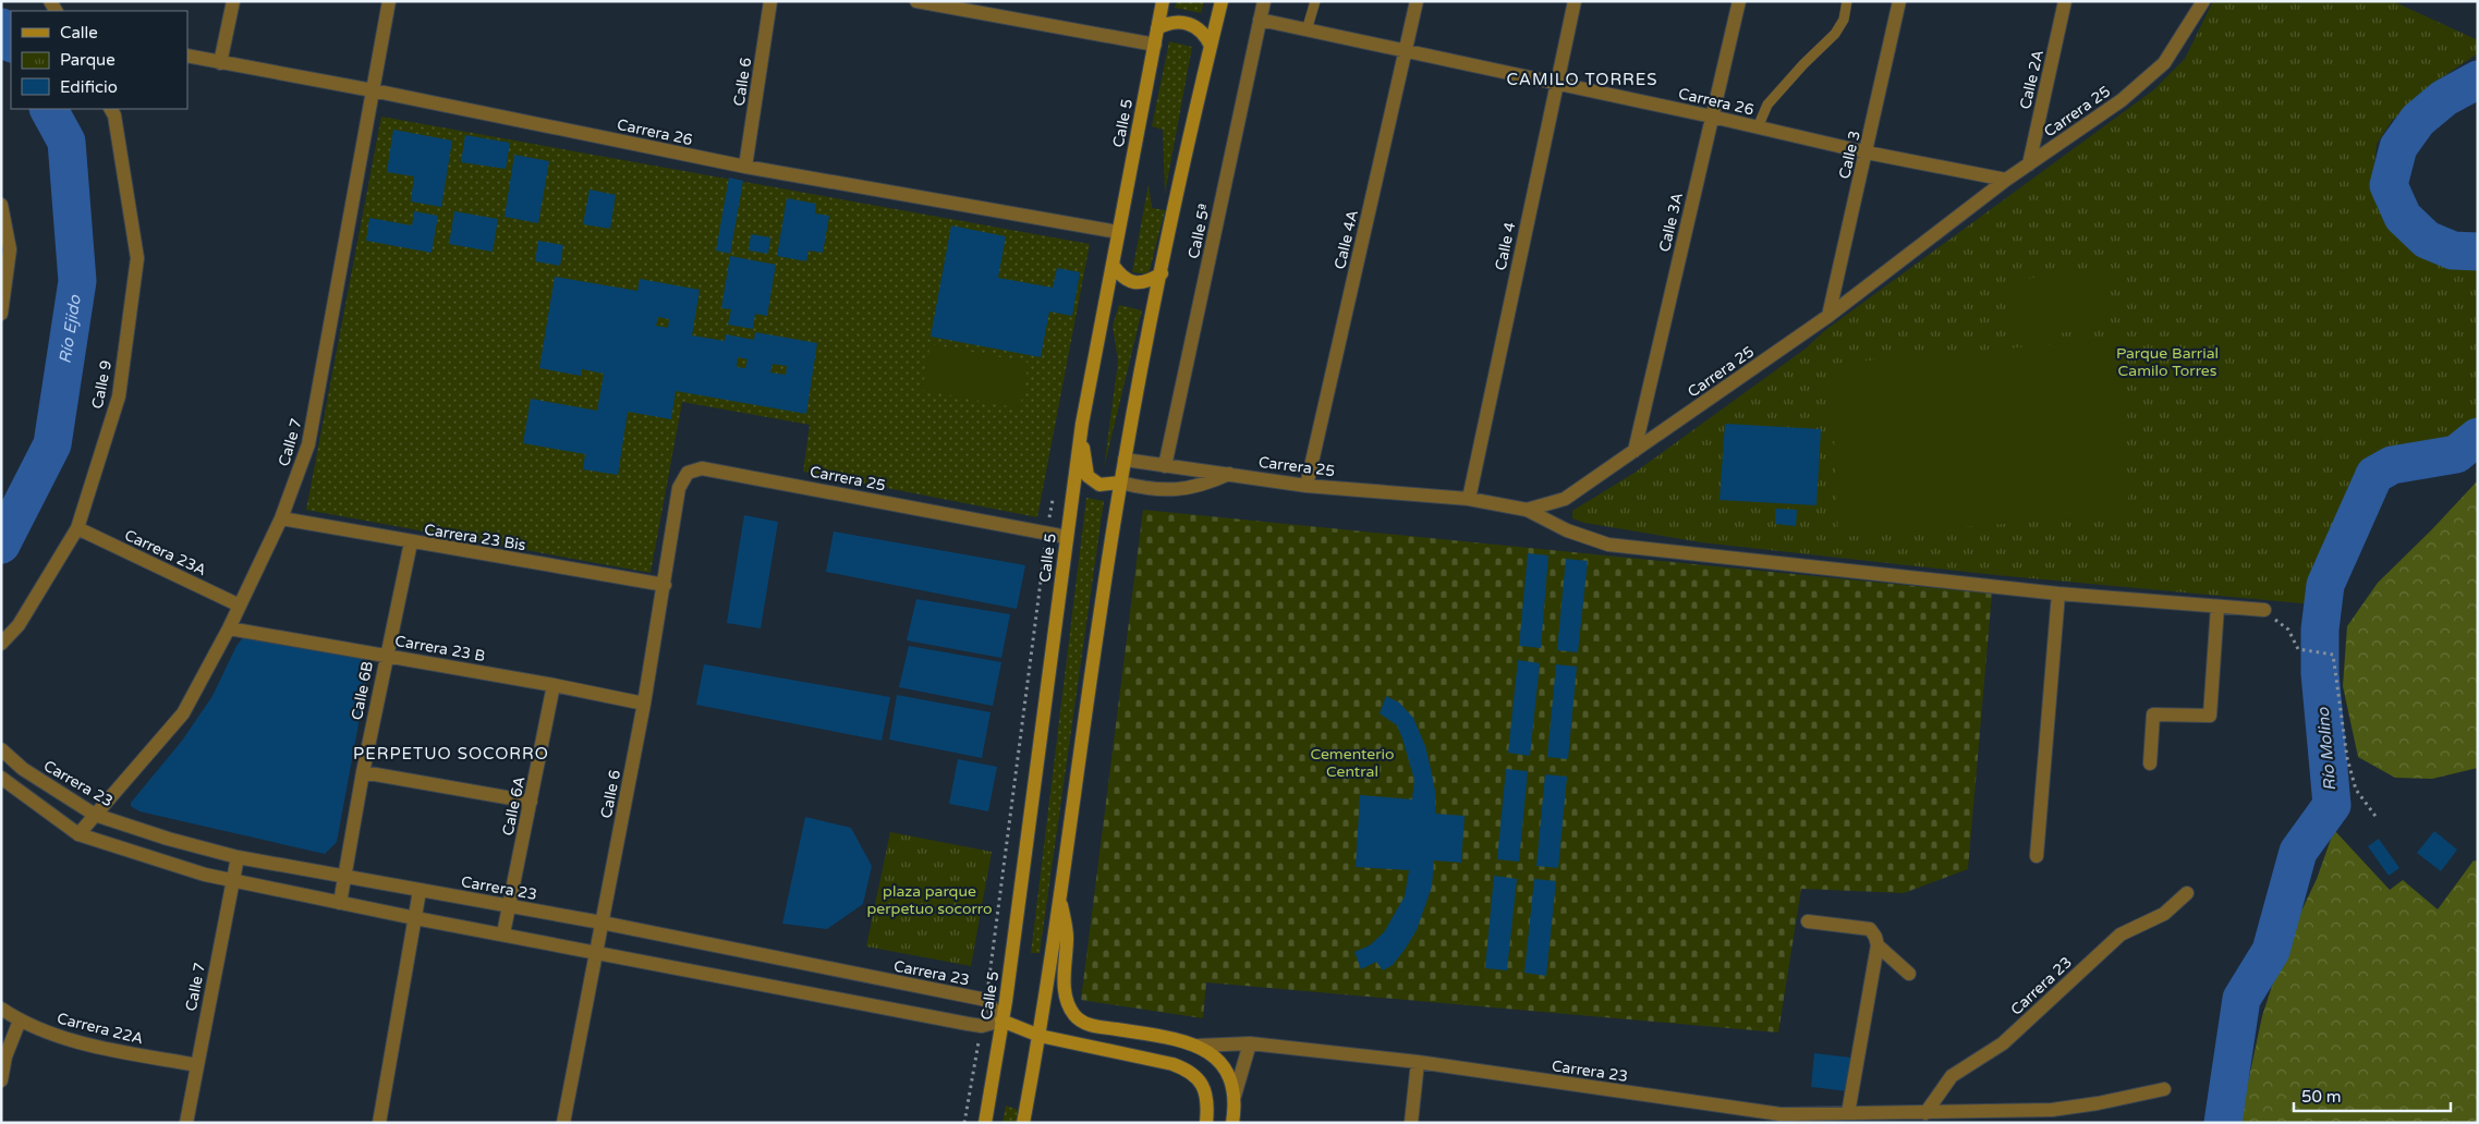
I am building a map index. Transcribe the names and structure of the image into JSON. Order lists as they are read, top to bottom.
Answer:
{
  "streets": {
    "main road": ["Calle 5", "Carrera 23"],
    "street": [
      "Calle 2A",
      "Calle 6",
      "Carrera 26",
      "Carrera 25",
      "Calle 3",
      "Calle 3A",
      "Calle 5ª",
      "Calle 4A",
      "Calle 4",
      "Calle 9",
      "Calle 7",
      "Carrera 23 Bis",
      "Carrera 23A",
      "Carrera 23 B",
      "Calle 6B",
      "Calle 6A",
      "Carrera 22A"
    ]
  },
  "crossings": [
    ["Calle 2A", "Carrera 25"],
    ["Calle 6", "Carrera 26"],
    ["Calle 6", "Carrera 25"],
    ["Calle 6", "Carrera 23 Bis"],
    ["Calle 6", "Carrera 23 B"],
    ["Calle 6", "Carrera 23"],
    ["Carrera 26", "Carrera 25"],
    ["Carrera 26", "Calle 5"],
    ["Carrera 26", "Calle 3"],
    ["Carrera 26", "Calle 3A"],
    ["Carrera 26", "Calle 5ª"],
    ["Carrera 26", "Calle 4A"],
    ["Carrera 26", "Calle 4"],
    ["Carrera 26", "Calle 7"],
    ["Carrera 25", "Calle 5"],
    ["Carrera 25", "Calle 3"],
    ["Carrera 25", "Calle 3A"],
    ["Carrera 25", "Calle 5ª"],
    ["Carrera 25", "Calle 4A"],
    ["Carrera 25", "Calle 4"],
    ["Calle 5", "Carrera 23"],
    ["Calle 9", "Carrera 23A"],
    ["Calle 7", "Carrera 23 Bis"],
    ["Calle 7", "Carrera 23A"],
    ["Calle 7", "Carrera 23 B"],
    ["Calle 7", "Carrera 23"],
    ["Calle 7", "Carrera 22A"],
    ["Carrera 23 Bis", "Calle 6B"],
    ["Carrera 23 B", "Calle 6B"],
    ["Carrera 23 B", "Calle 6A"],
    ["Calle 6B", "Carrera 23"],
    ["Carrera 23", "Calle 6A"]
  ],
  "districts": ["CAMILO TORRES", "PERPETUO SOCORRO"],
  "water": ["Río Ejido", "Río Molino"],
  "parks": ["Parque Barrial Camilo Torres", "Cementerio Central", "plaza parque perpetuo socorro"],
  "legend": ["Calle", "Parque", "Edificio"],
  "scale_bar": "50 m"
}
